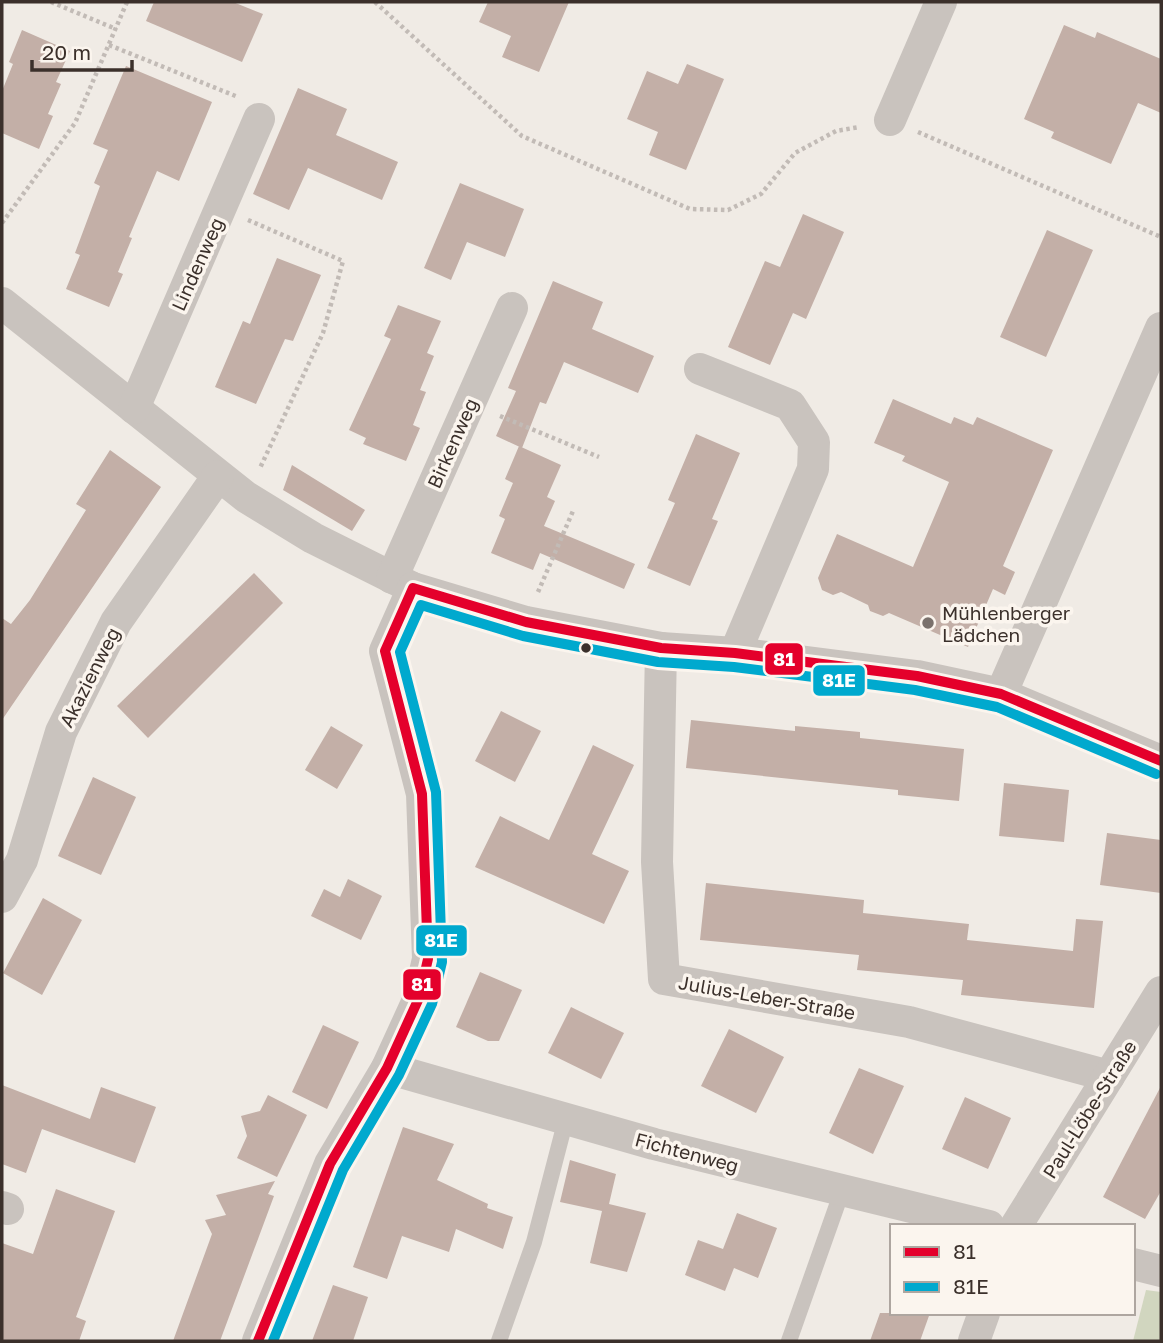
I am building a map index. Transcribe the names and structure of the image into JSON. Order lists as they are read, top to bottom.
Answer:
{
  "streets": {
    "street": [
      "Lindenweg",
      "Birkenweg",
      "Akazienweg",
      "Julius-Leber-Straße",
      "Paul-Löbe-Straße",
      "Fichtenweg"
    ]
  },
  "crossings": [
    ["Birkenweg", "Fichtenweg"],
    ["Julius-Leber-Straße", "Paul-Löbe-Straße"]
  ],
  "places": ["Mühlenberger Lädchen"],
  "lines": ["transit line 81", "transit line 81E"],
  "legend": ["81", "81E"],
  "scale_bar": "20 m"
}
